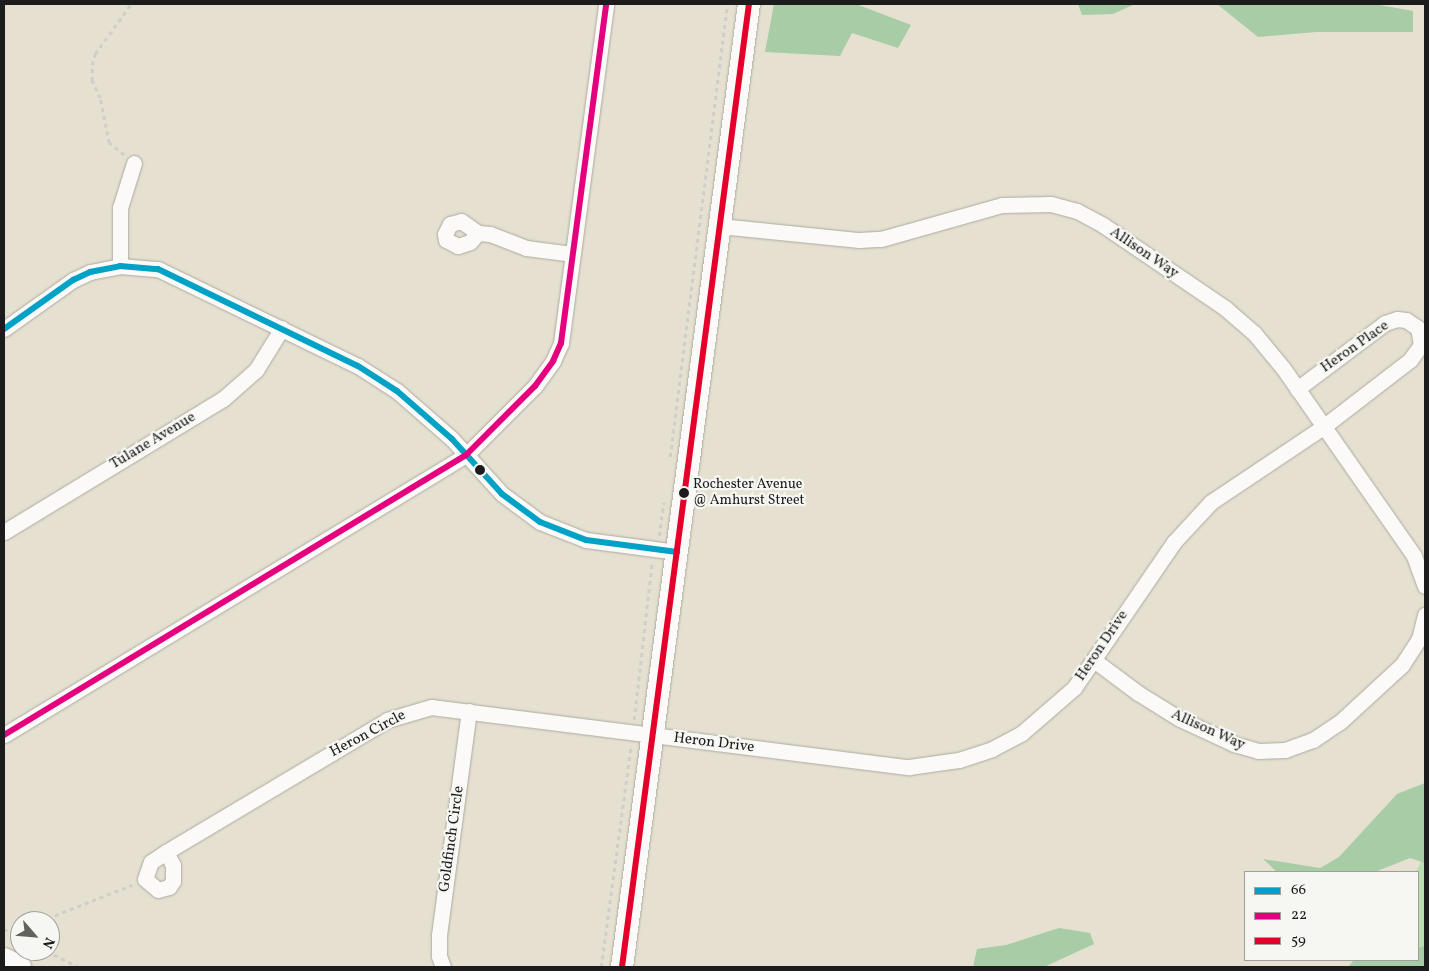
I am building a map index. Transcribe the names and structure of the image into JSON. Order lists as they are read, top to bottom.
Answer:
{
  "streets": {
    "street": [
      "Allison Way",
      "Heron Place",
      "Tulane Avenue",
      "Heron Drive",
      "Heron Circle",
      "Goldfinch Circle"
    ]
  },
  "crossings": [
    ["Allison Way", "Heron Place"],
    ["Allison Way", "Heron Drive"],
    ["Heron Place", "Heron Drive"],
    ["Heron Drive", "Heron Circle"],
    ["Heron Circle", "Goldfinch Circle"]
  ],
  "places": ["Rochester Avenue @ Amhurst Street"],
  "lines": ["transit line 22", "transit line 59", "transit line 66"],
  "legend": ["66", "22", "59"],
  "north": "bottom right"
}
